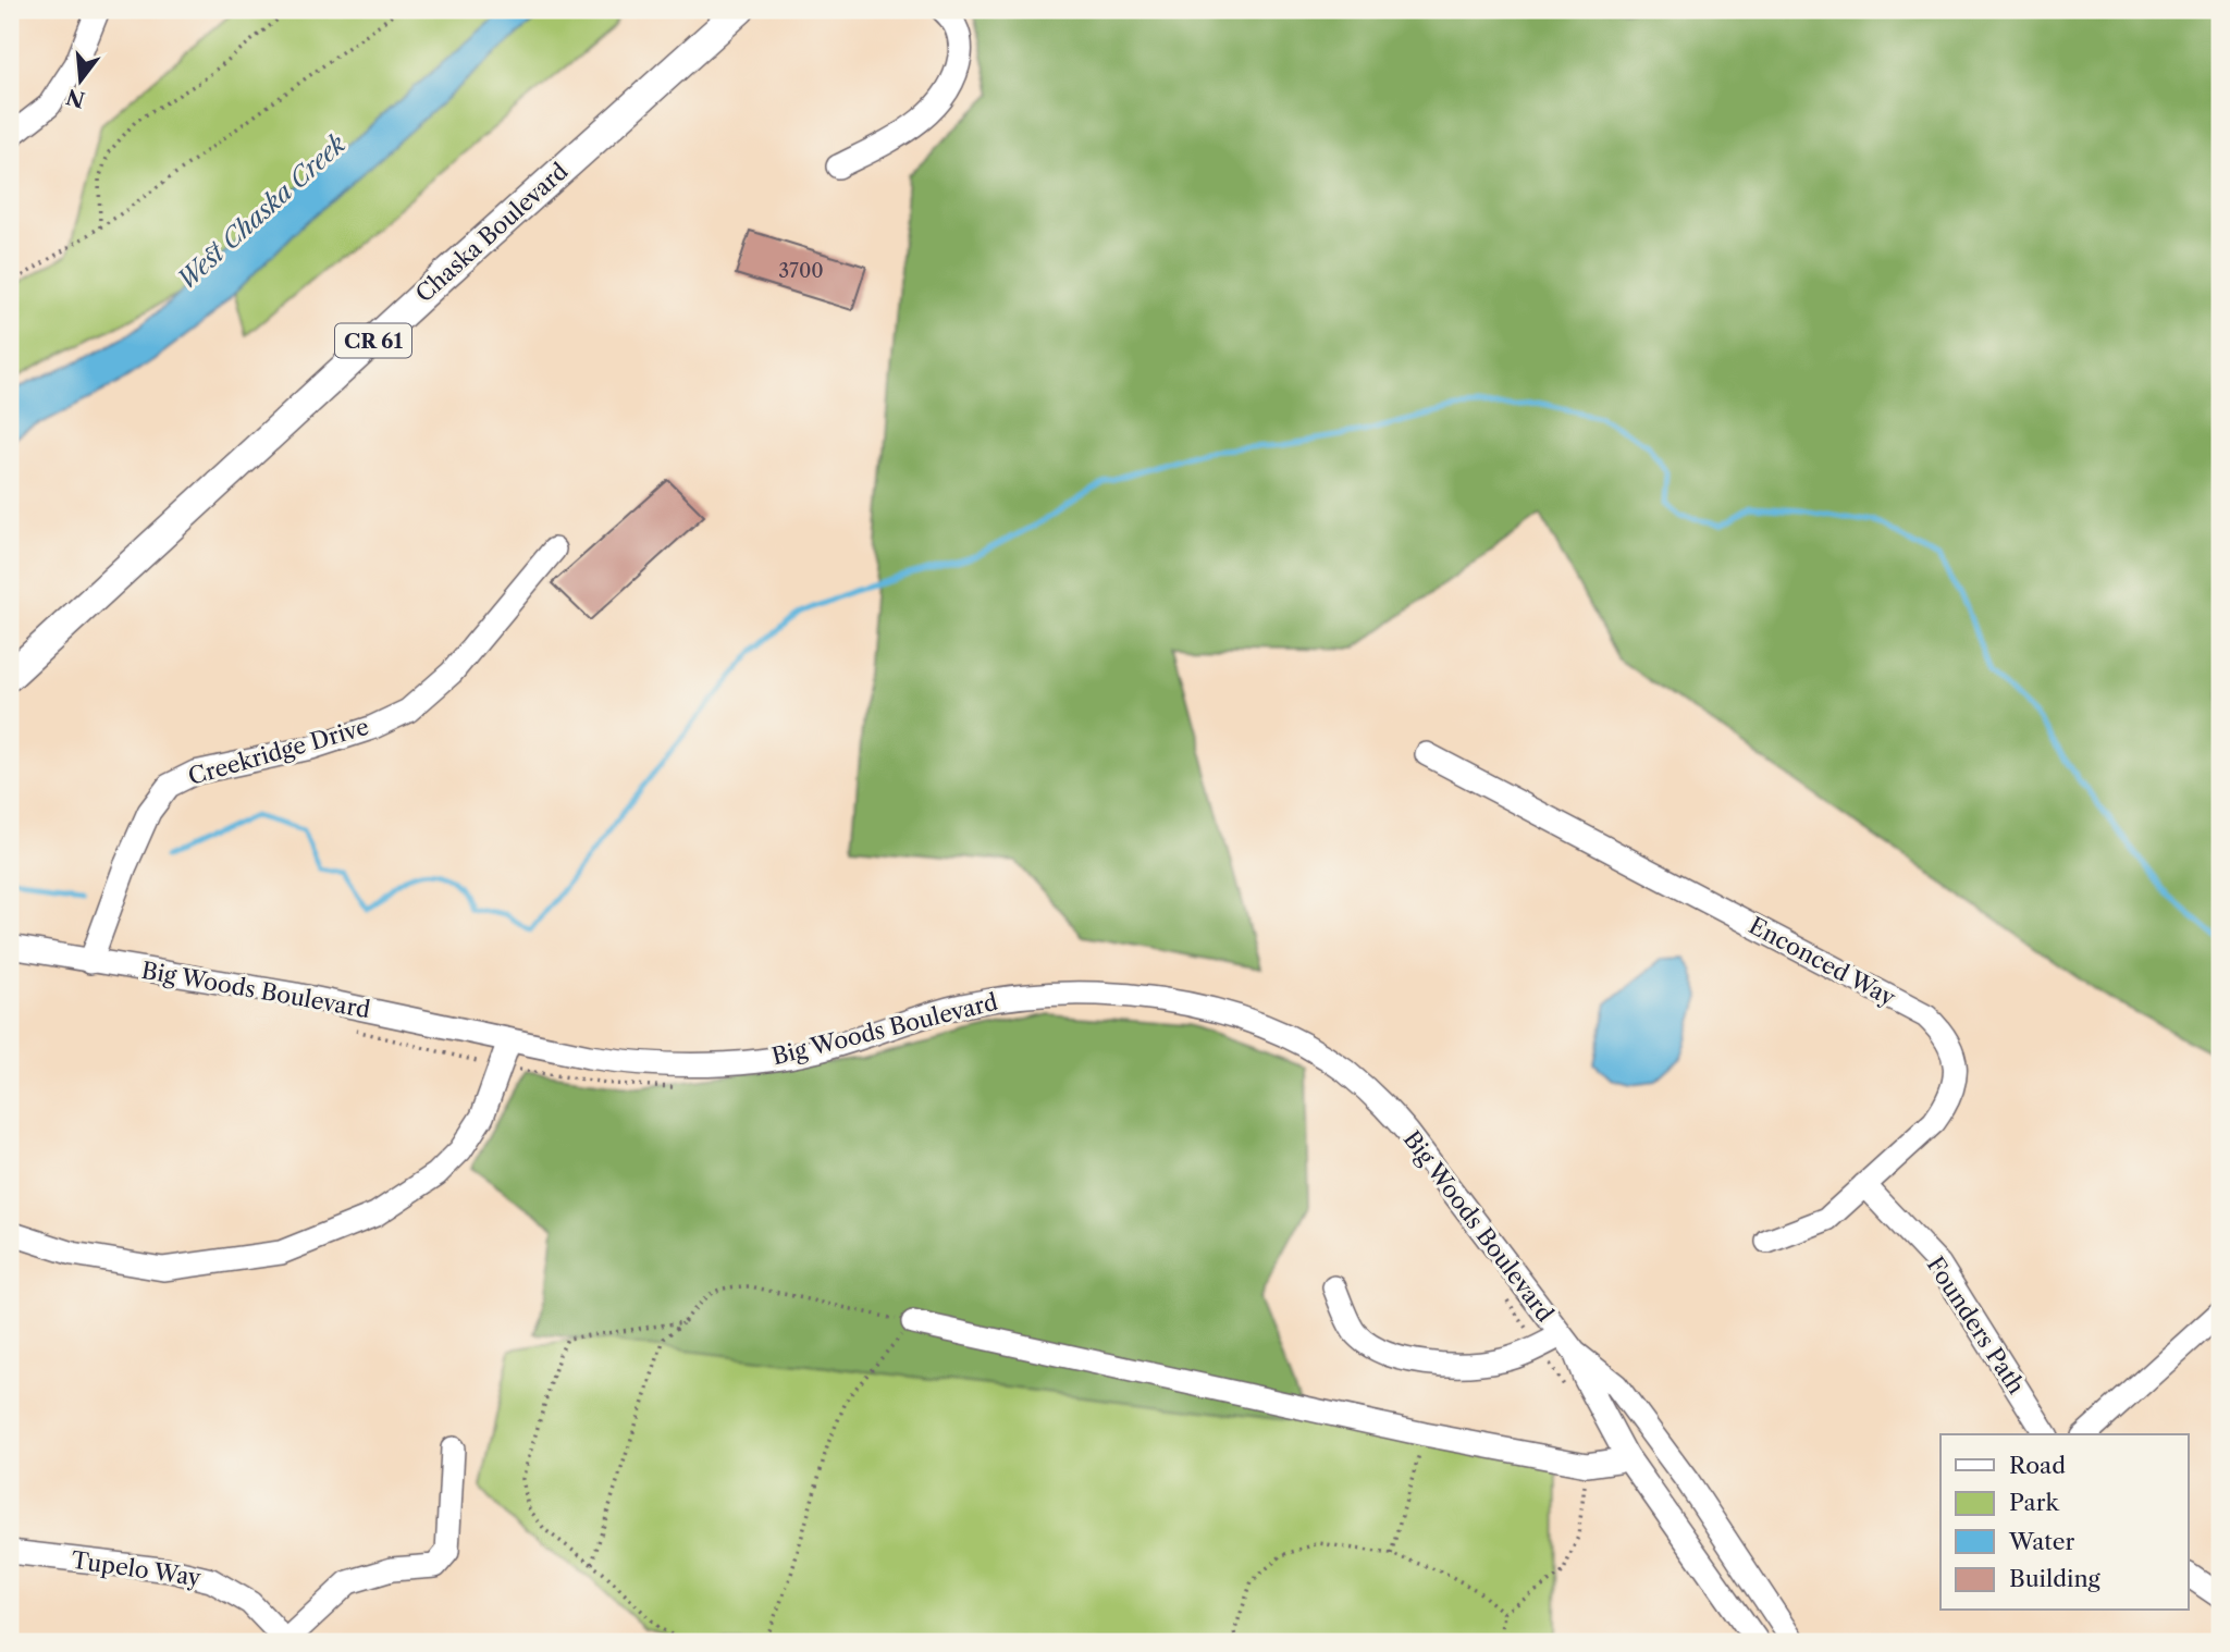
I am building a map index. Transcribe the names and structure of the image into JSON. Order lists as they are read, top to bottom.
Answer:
{
  "streets": {
    "main road": ["Chaska Boulevard", "CR 61"],
    "street": [
      "Creekridge Drive",
      "Enconced Way",
      "Big Woods Boulevard",
      "Founders Path",
      "Tupelo Way"
    ]
  },
  "crossings": [
    ["Creekridge Drive", "Big Woods Boulevard"],
    ["Enconced Way", "Founders Path"]
  ],
  "water": ["West Chaska Creek"],
  "house_numbers": ["3700"],
  "legend": [
    "Road",
    "Park",
    "Water",
    "Building"
  ],
  "north": "bottom"
}
